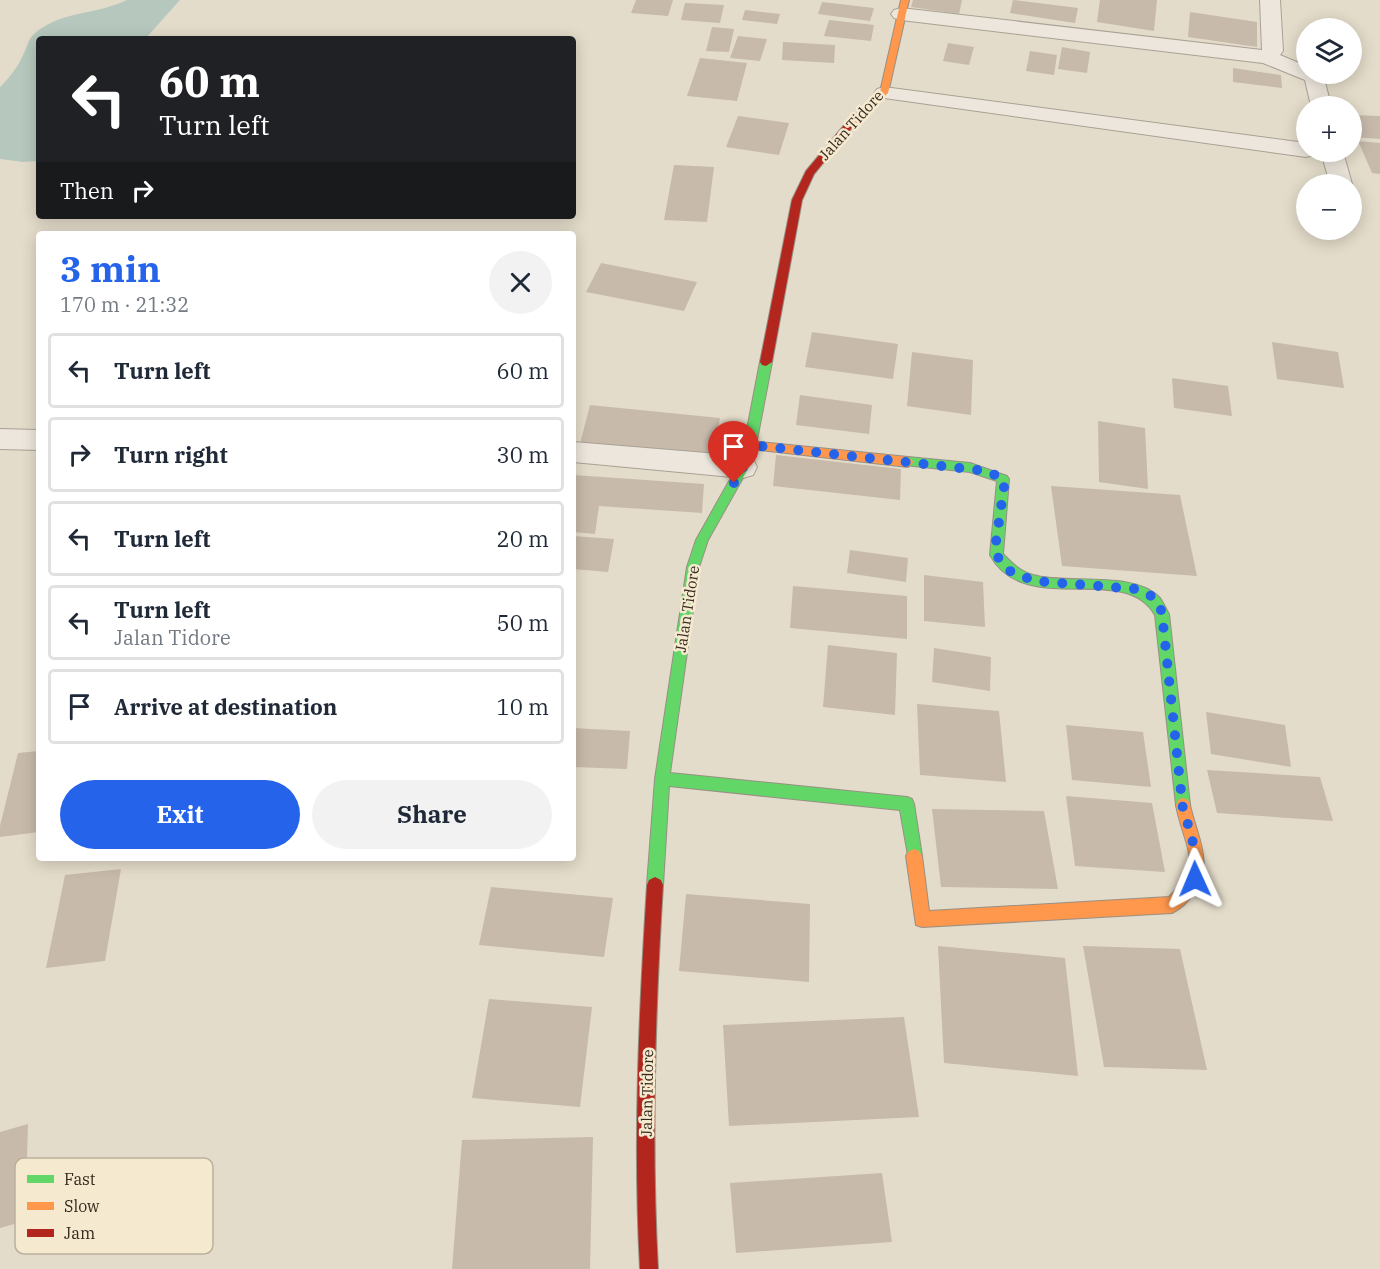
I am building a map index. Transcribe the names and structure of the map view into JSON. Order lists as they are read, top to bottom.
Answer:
{
  "streets": {
    "street": ["Jalan Tidore"]
  },
  "legend": ["Fast", "Slow", "Jam"],
  "page": {
    "map_buttons": ["+", "−"],
    "turn": ["60 m", "Turn left"],
    "then": "Then",
    "heading": ["3 min", "170 m · 21:32"],
    "list": [
      {
        "name": "Turn left",
        "value": "60 m"
      },
      {
        "name": "Turn right",
        "value": "30 m"
      },
      {
        "name": "Turn left",
        "value": "20 m"
      },
      {
        "name": "Turn left",
        "note": "Jalan Tidore",
        "value": "50 m"
      },
      {
        "name": "Arrive at destination",
        "value": "10 m"
      }
    ],
    "buttons": ["Exit", "Share"]
  }
}
